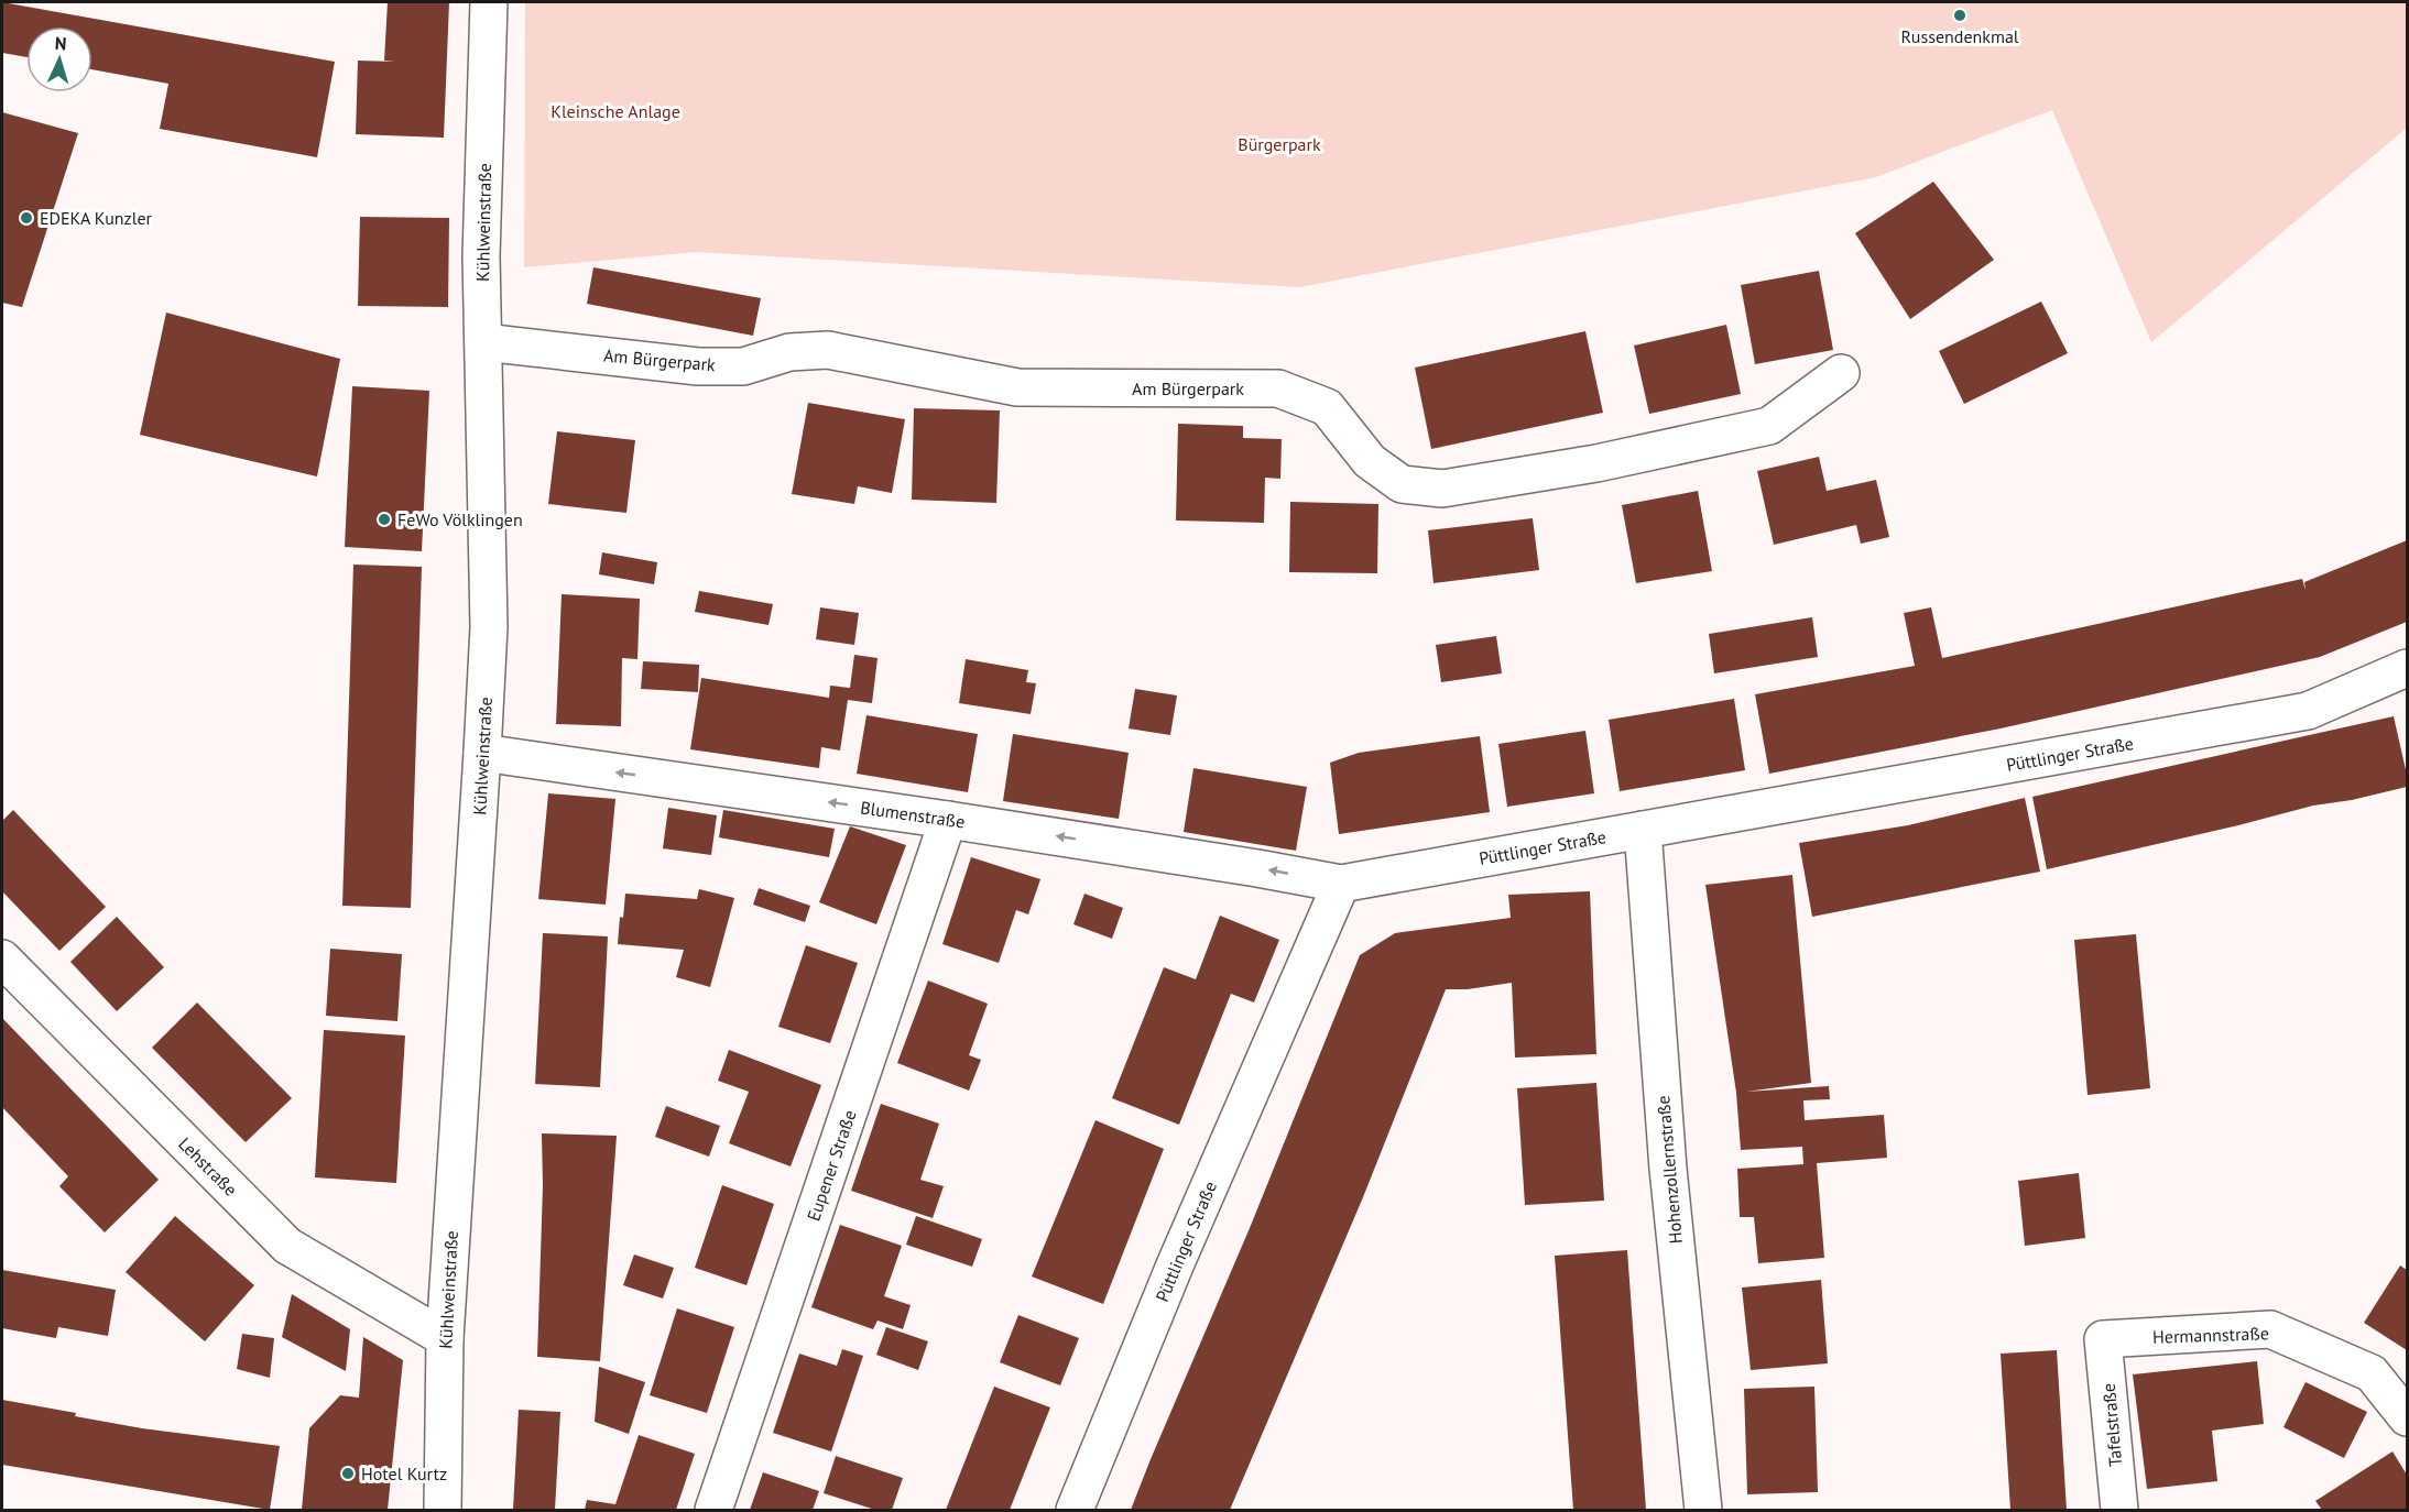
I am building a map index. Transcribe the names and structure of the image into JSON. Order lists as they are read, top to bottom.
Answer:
{
  "streets": {
    "street": [
      "Kühlweinstraße",
      "Am Bürgerpark",
      "Püttlinger Straße",
      "Blumenstraße",
      "Eupener Straße",
      "Lehstraße",
      "Hohenzollernstraße",
      "Hermannstraße",
      "Tafelstraße"
    ]
  },
  "crossings": [
    ["Kühlweinstraße", "Am Bürgerpark"],
    ["Kühlweinstraße", "Blumenstraße"],
    ["Kühlweinstraße", "Lehstraße"],
    ["Püttlinger Straße", "Blumenstraße"],
    ["Püttlinger Straße", "Hohenzollernstraße"],
    ["Blumenstraße", "Eupener Straße"],
    ["Hermannstraße", "Tafelstraße"]
  ],
  "one_way": ["Blumenstraße"],
  "parks": ["Kleinsche Anlage", "Bürgerpark"],
  "places": [
    "Russendenkmal",
    "EDEKA Kunzler",
    "FeWo Völklingen",
    "Hotel Kurtz"
  ],
  "north": "top"
}
